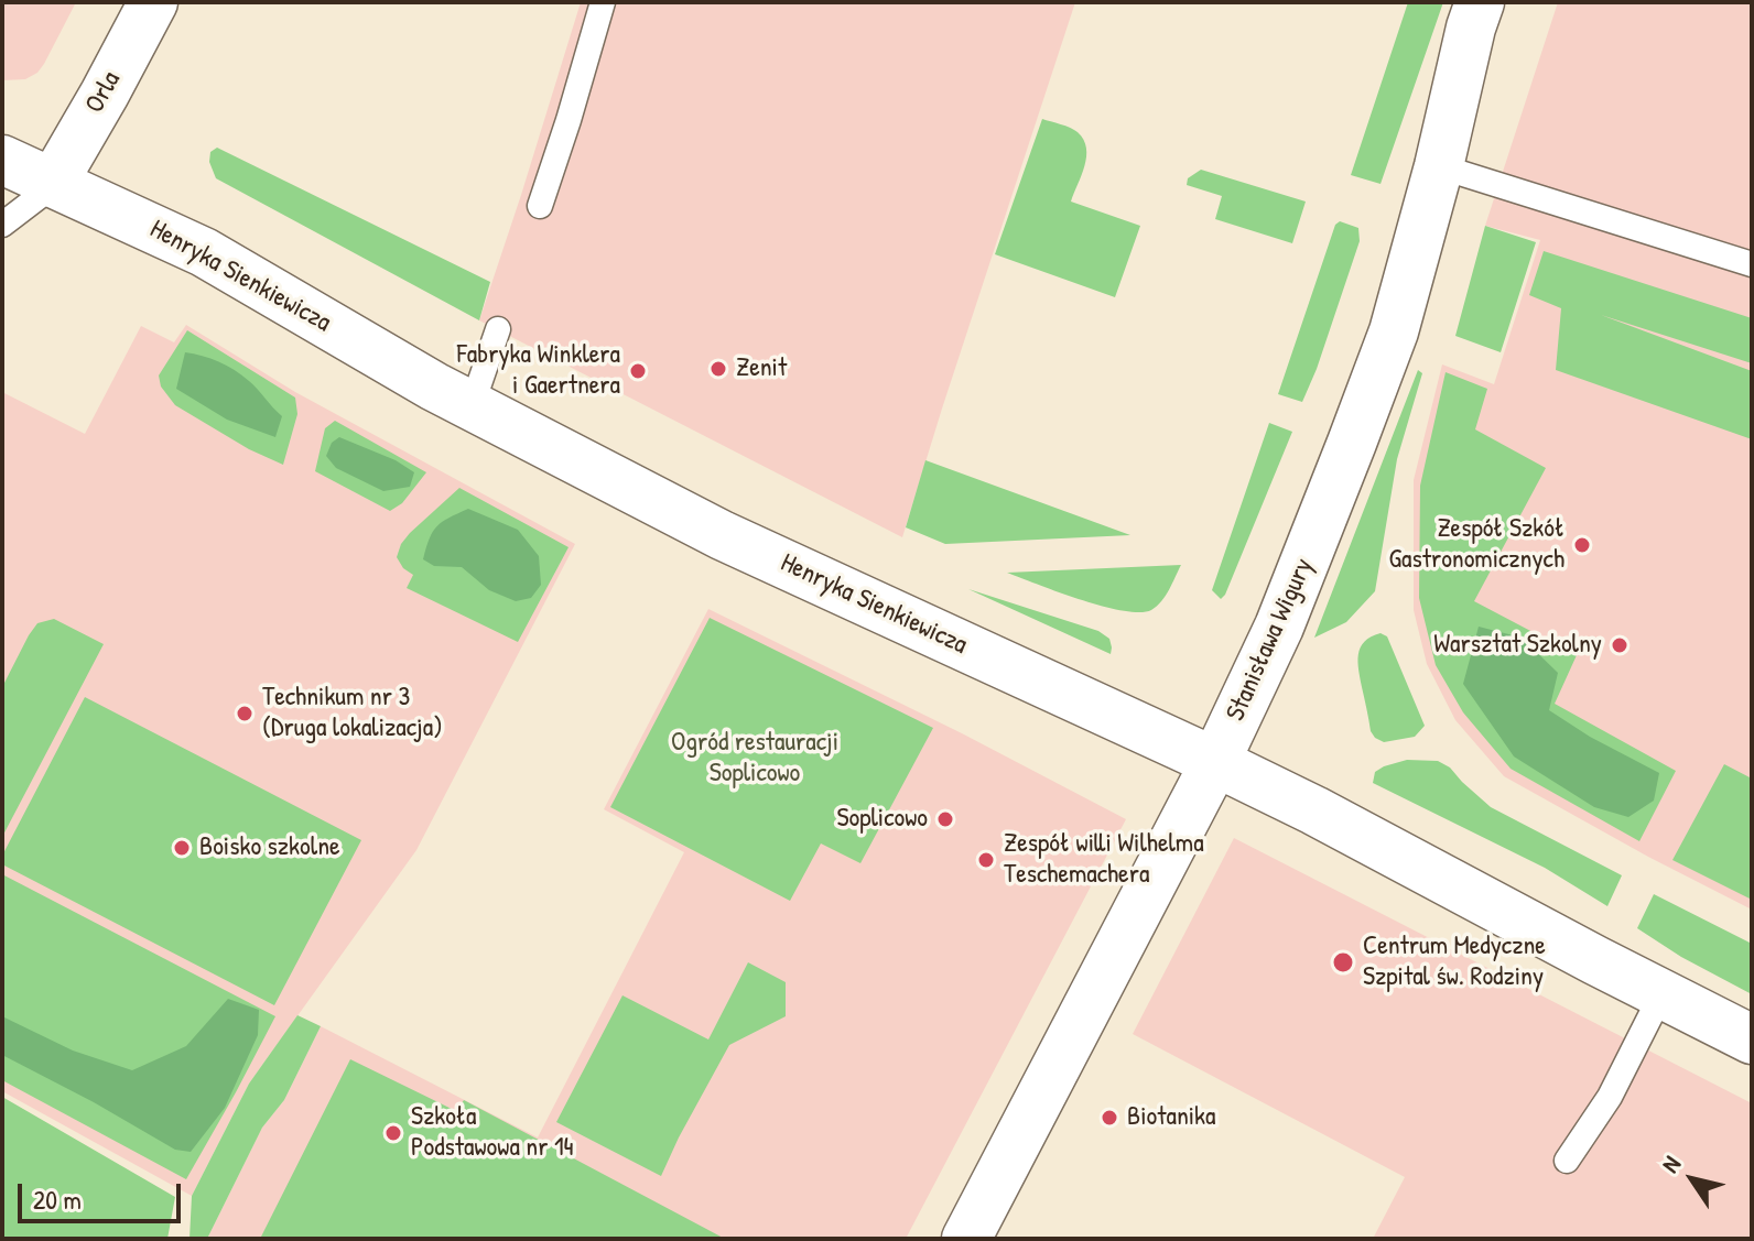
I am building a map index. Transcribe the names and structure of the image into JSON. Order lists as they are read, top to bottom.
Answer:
{
  "streets": {
    "street": ["Orla", "Henryka Sienkiewicza", "Stanisława Wigury"]
  },
  "crossings": [
    ["Orla", "Henryka Sienkiewicza"],
    ["Henryka Sienkiewicza", "Stanisława Wigury"]
  ],
  "parks": ["Ogród restauracji Soplicowo"],
  "places": [
    "Zenit",
    "Fabryka Winklera i Gaertnera",
    "Zespół Szkół Gastronomicznych",
    "Warsztat Szkolny",
    "Technikum nr 3 (Druga lokalizacja)",
    "Soplicowo",
    "Boisko szkolne",
    "Zespół willi Wilhelma Teschemachera",
    "Centrum Medyczne Szpital św. Rodziny",
    "Biotanika",
    "Szkoła Podstawowa nr 14"
  ],
  "scale_bar": "20 m",
  "north": "top left"
}
